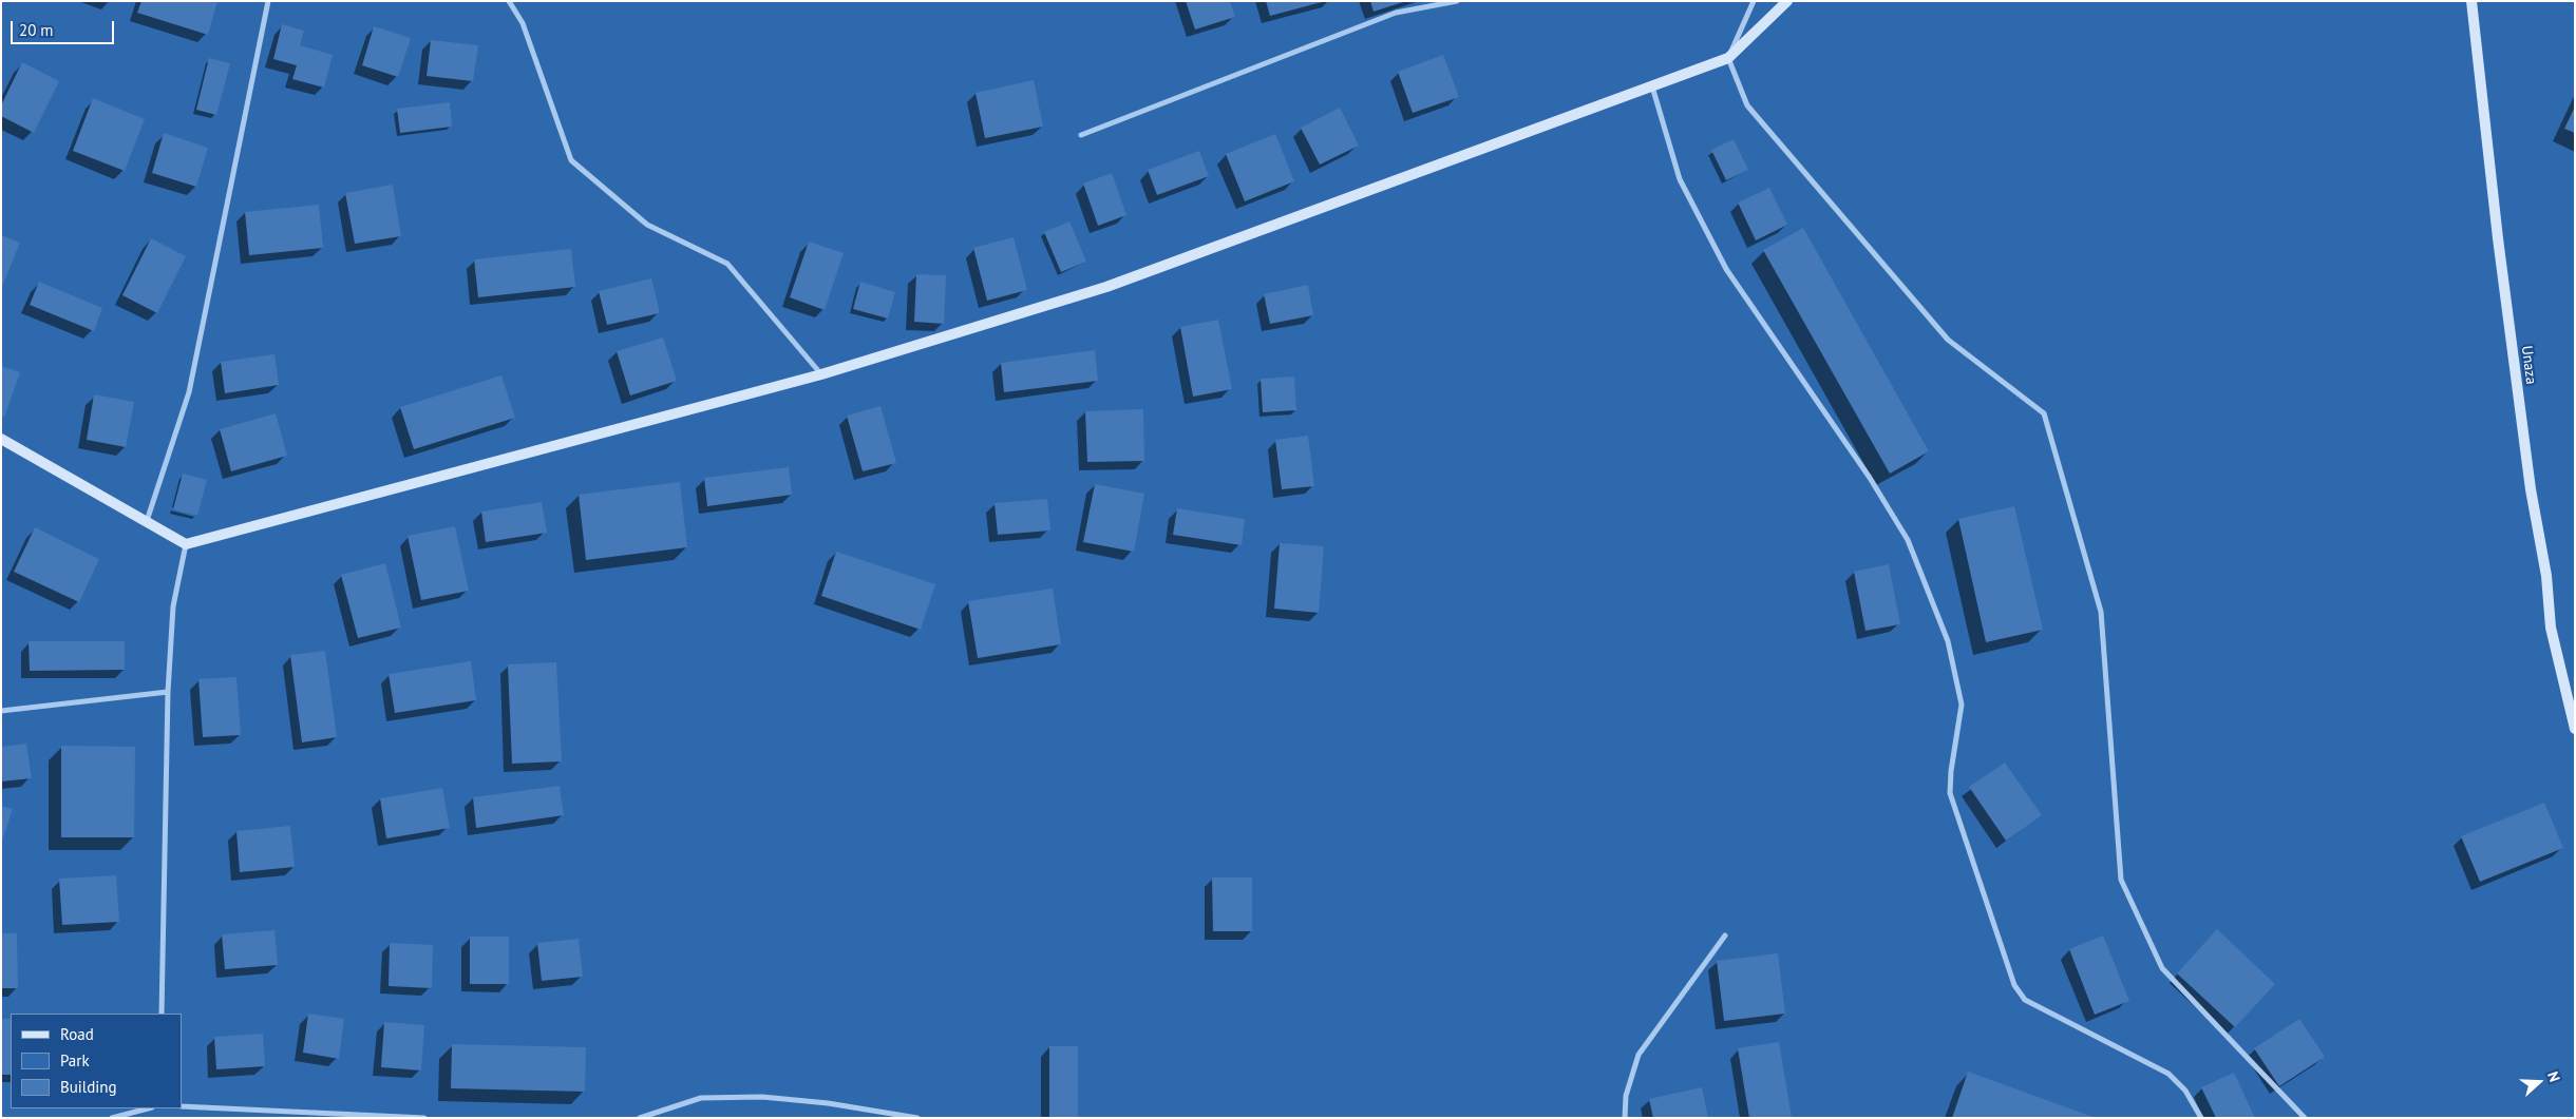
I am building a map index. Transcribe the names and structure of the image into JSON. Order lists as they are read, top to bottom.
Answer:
{
  "streets": {
    "street": ["Unaza"]
  },
  "legend": ["Road", "Park", "Building"],
  "scale_bar": "20 m",
  "north": "right"
}
